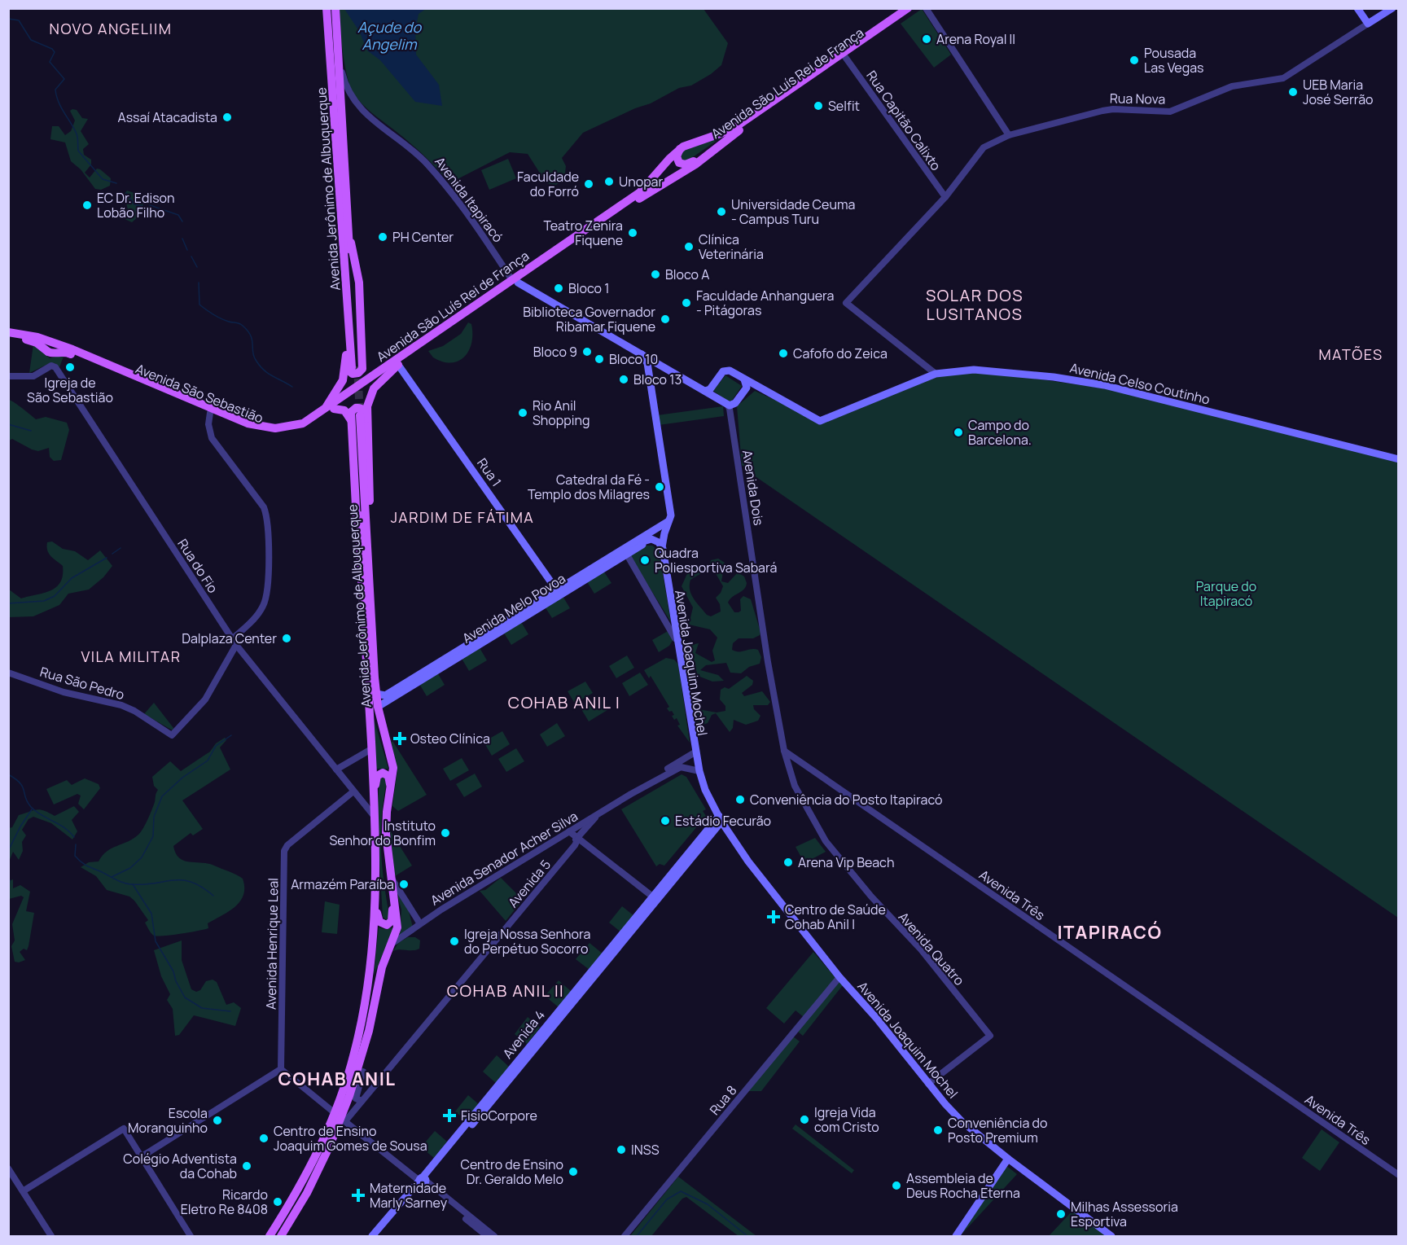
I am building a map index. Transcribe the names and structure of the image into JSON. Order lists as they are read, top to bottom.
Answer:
{
  "streets": {
    "main road": [
      "Avenida São Luís Rei de França",
      "Rua Nova",
      "Avenida Jerônimo de Albuquerque",
      "Avenida Itapiracó",
      "Avenida Celso Coutinho",
      "Avenida São Sebastião",
      "Rua 1",
      "Avenida Melo Povoa",
      "Avenida Joaquim Mochel",
      "Avenida 4"
    ],
    "street": [
      "Rua Capitão Calixto",
      "Avenida Dois",
      "Rua do Fio",
      "Rua São Pedro",
      "Avenida Senador Acher Silva",
      "Avenida 5",
      "Avenida Três",
      "Avenida Henrique Leal",
      "Avenida Quatro",
      "Rua 8"
    ]
  },
  "crossings": [
    ["Avenida São Luís Rei de França", "Rua Capitão Calixto"],
    ["Avenida São Luís Rei de França", "Avenida Itapiracó"],
    ["Avenida São Luís Rei de França", "Avenida São Sebastião"],
    ["Avenida São Luís Rei de França", "Rua 1"],
    ["Rua Nova", "Rua Capitão Calixto"],
    ["Rua Nova", "Avenida Celso Coutinho"],
    ["Avenida Jerônimo de Albuquerque", "Avenida Itapiracó"],
    ["Avenida Jerônimo de Albuquerque", "Rua do Fio"],
    ["Avenida Jerônimo de Albuquerque", "Avenida Melo Povoa"],
    ["Avenida Jerônimo de Albuquerque", "Avenida Senador Acher Silva"],
    ["Avenida Jerônimo de Albuquerque", "Avenida 5"],
    ["Avenida Itapiracó", "Avenida Celso Coutinho"],
    ["Avenida Itapiracó", "Avenida Dois"],
    ["Avenida Itapiracó", "Avenida Joaquim Mochel"],
    ["Rua 1", "Avenida Melo Povoa"],
    ["Avenida Dois", "Avenida Três"],
    ["Avenida Dois", "Avenida Quatro"],
    ["Rua do Fio", "Rua São Pedro"],
    ["Rua do Fio", "Avenida Henrique Leal"],
    ["Avenida Melo Povoa", "Avenida Joaquim Mochel"],
    ["Avenida Joaquim Mochel", "Avenida Senador Acher Silva"],
    ["Avenida Joaquim Mochel", "Avenida Quatro"],
    ["Avenida Joaquim Mochel", "Avenida 4"],
    ["Avenida Joaquim Mochel", "Rua 8"],
    ["Avenida Senador Acher Silva", "Avenida 5"],
    ["Avenida Três", "Avenida Quatro"]
  ],
  "districts": [
    "NOVO ANGELIIM",
    "SOLAR DOS LUSITANOS",
    "MATÕES",
    "JARDIM DE FÁTIMA",
    "VILA MILITAR",
    "COHAB ANIL I",
    "ITAPIRACÓ",
    "COHAB ANIL II",
    "COHAB ANIL"
  ],
  "water": ["Açude do Angelim"],
  "parks": ["Parque do Itapiracó"],
  "places": {
    "other": [
      "Arena Royal II",
      "Pousada Las Vegas",
      "UEB Maria José Serrão",
      "Selfit",
      "Assaí Atacadista",
      "Unopar",
      "Faculdade do Forró",
      "EC Dr. Edison Lobão Filho",
      "Universidade Ceuma - Campus Turu",
      "Teatro Zenira Fiquene",
      "PH Center",
      "Clínica Veterinária",
      "Bloco A",
      "Bloco 1",
      "Faculdade Anhanguera - Pitágoras",
      "Biblioteca Governador Ribamar Fiquene",
      "Bloco 9",
      "Cafofo do Zeica",
      "Bloco 10",
      "Igreja de São Sebastião",
      "Bloco 13",
      "Rio Anil Shopping",
      "Campo do Barcelona.",
      "Catedral da Fé - Templo dos Milagres",
      "Quadra Poliesportiva Sabará",
      "Dalplaza Center",
      "Conveniência do Posto Itapiracó",
      "Estádio Fecurão",
      "Instituto Senhor do Bonfim",
      "Arena Vip Beach",
      "Armazém Paraíba",
      "Igreja Nossa Senhora do Perpétuo Socorro",
      "Igreja Vida com Cristo",
      "Escola Moranguinho",
      "Conveniência do Posto Premium",
      "Centro de Ensino Joaquim Gomes de Sousa",
      "INSS",
      "Colégio Adventista da Cohab",
      "Centro de Ensino Dr. Geraldo Melo",
      "Assembleia de Deus Rocha Eterna",
      "Ricardo Eletro Re 8408",
      "Milhas Assessoria Esportiva"
    ],
    "health": [
      "Osteo Clínica",
      "Centro de Saúde Cohab Anil I",
      "FisioCorpore",
      "Maternidade Marly Sarney"
    ]
  }
}
